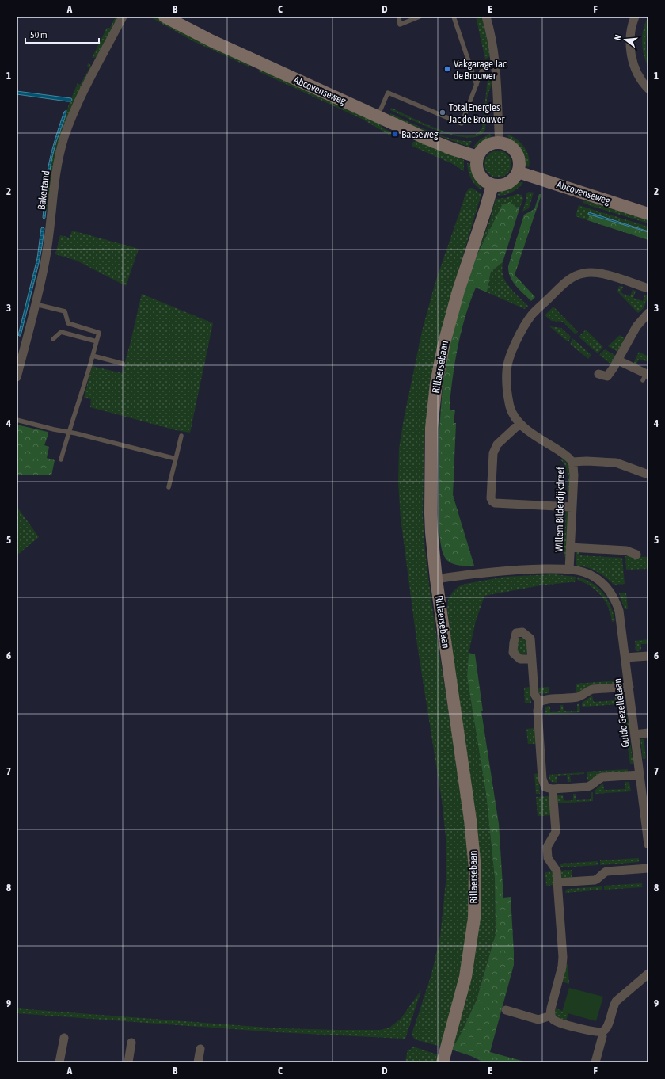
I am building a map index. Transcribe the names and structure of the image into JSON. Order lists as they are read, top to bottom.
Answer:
{
  "streets": {
    "street": [
      "Abcovenseweg",
      "Bakertand",
      "Rillaersebaan",
      "Willem Bilderdijkdreef",
      "Guido Gezellelaan"
    ]
  },
  "crossings": [
    ["Abcovenseweg", "Rillaersebaan"],
    ["Rillaersebaan", "Guido Gezellelaan"],
    ["Willem Bilderdijkdreef", "Guido Gezellelaan"]
  ],
  "places": {
    "other": ["Vakgarage Jac de Brouwer", "TotalEnergies Jac de Brouwer"],
    "transit": ["Bacseweg"]
  },
  "scale_bar": "50 m",
  "north": "left",
  "grid": {
    "columns": [
      "A",
      "B",
      "C",
      "D",
      "E",
      "F"
    ],
    "rows": [
      "1",
      "2",
      "3",
      "4",
      "5",
      "6",
      "7",
      "8",
      "9"
    ]
  }
}
